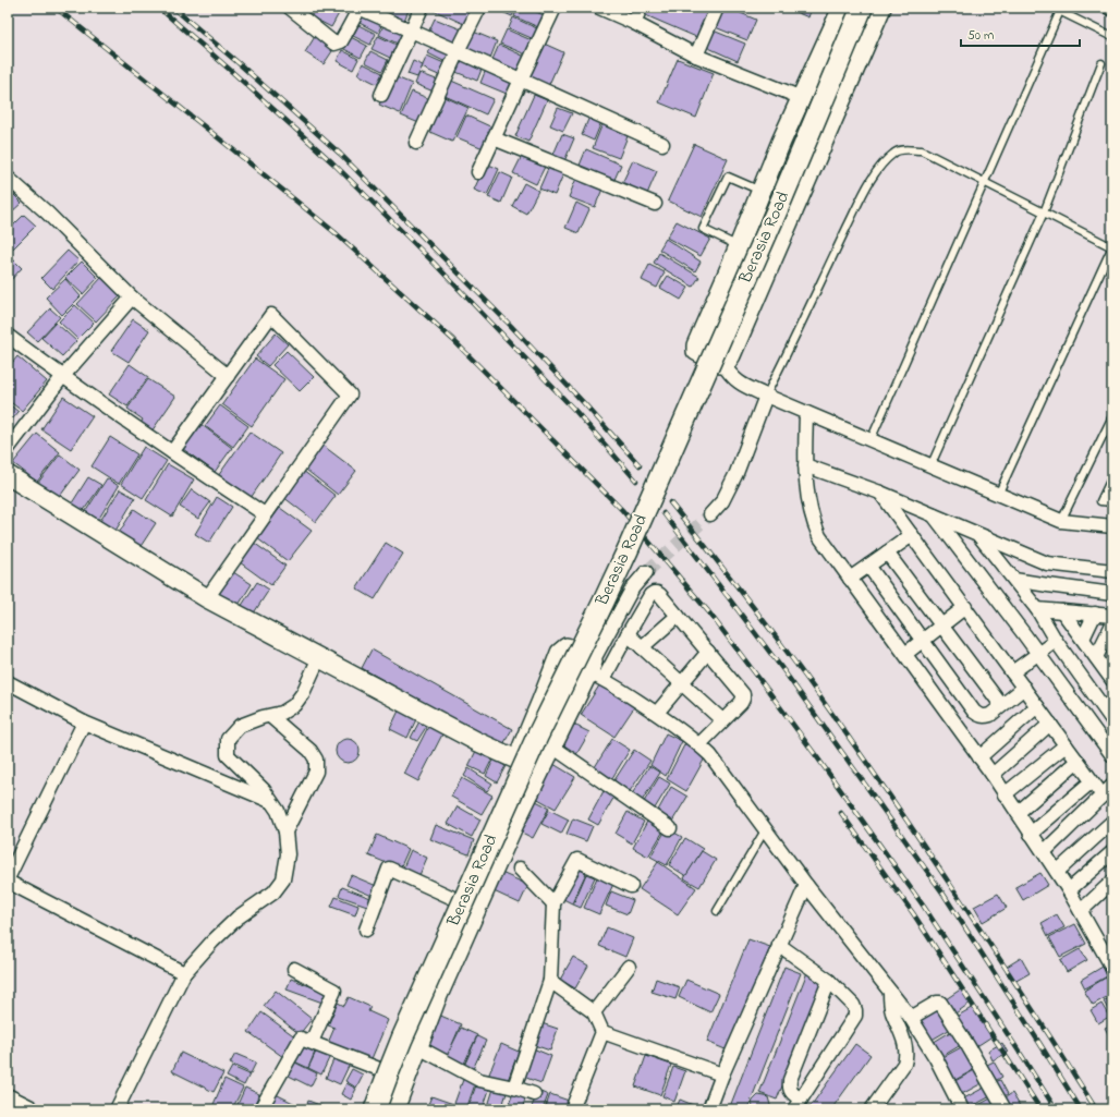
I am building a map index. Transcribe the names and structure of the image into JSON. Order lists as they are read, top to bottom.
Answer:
{
  "streets": {
    "main road": ["Berasia Road"]
  },
  "scale_bar": "50 m"
}
